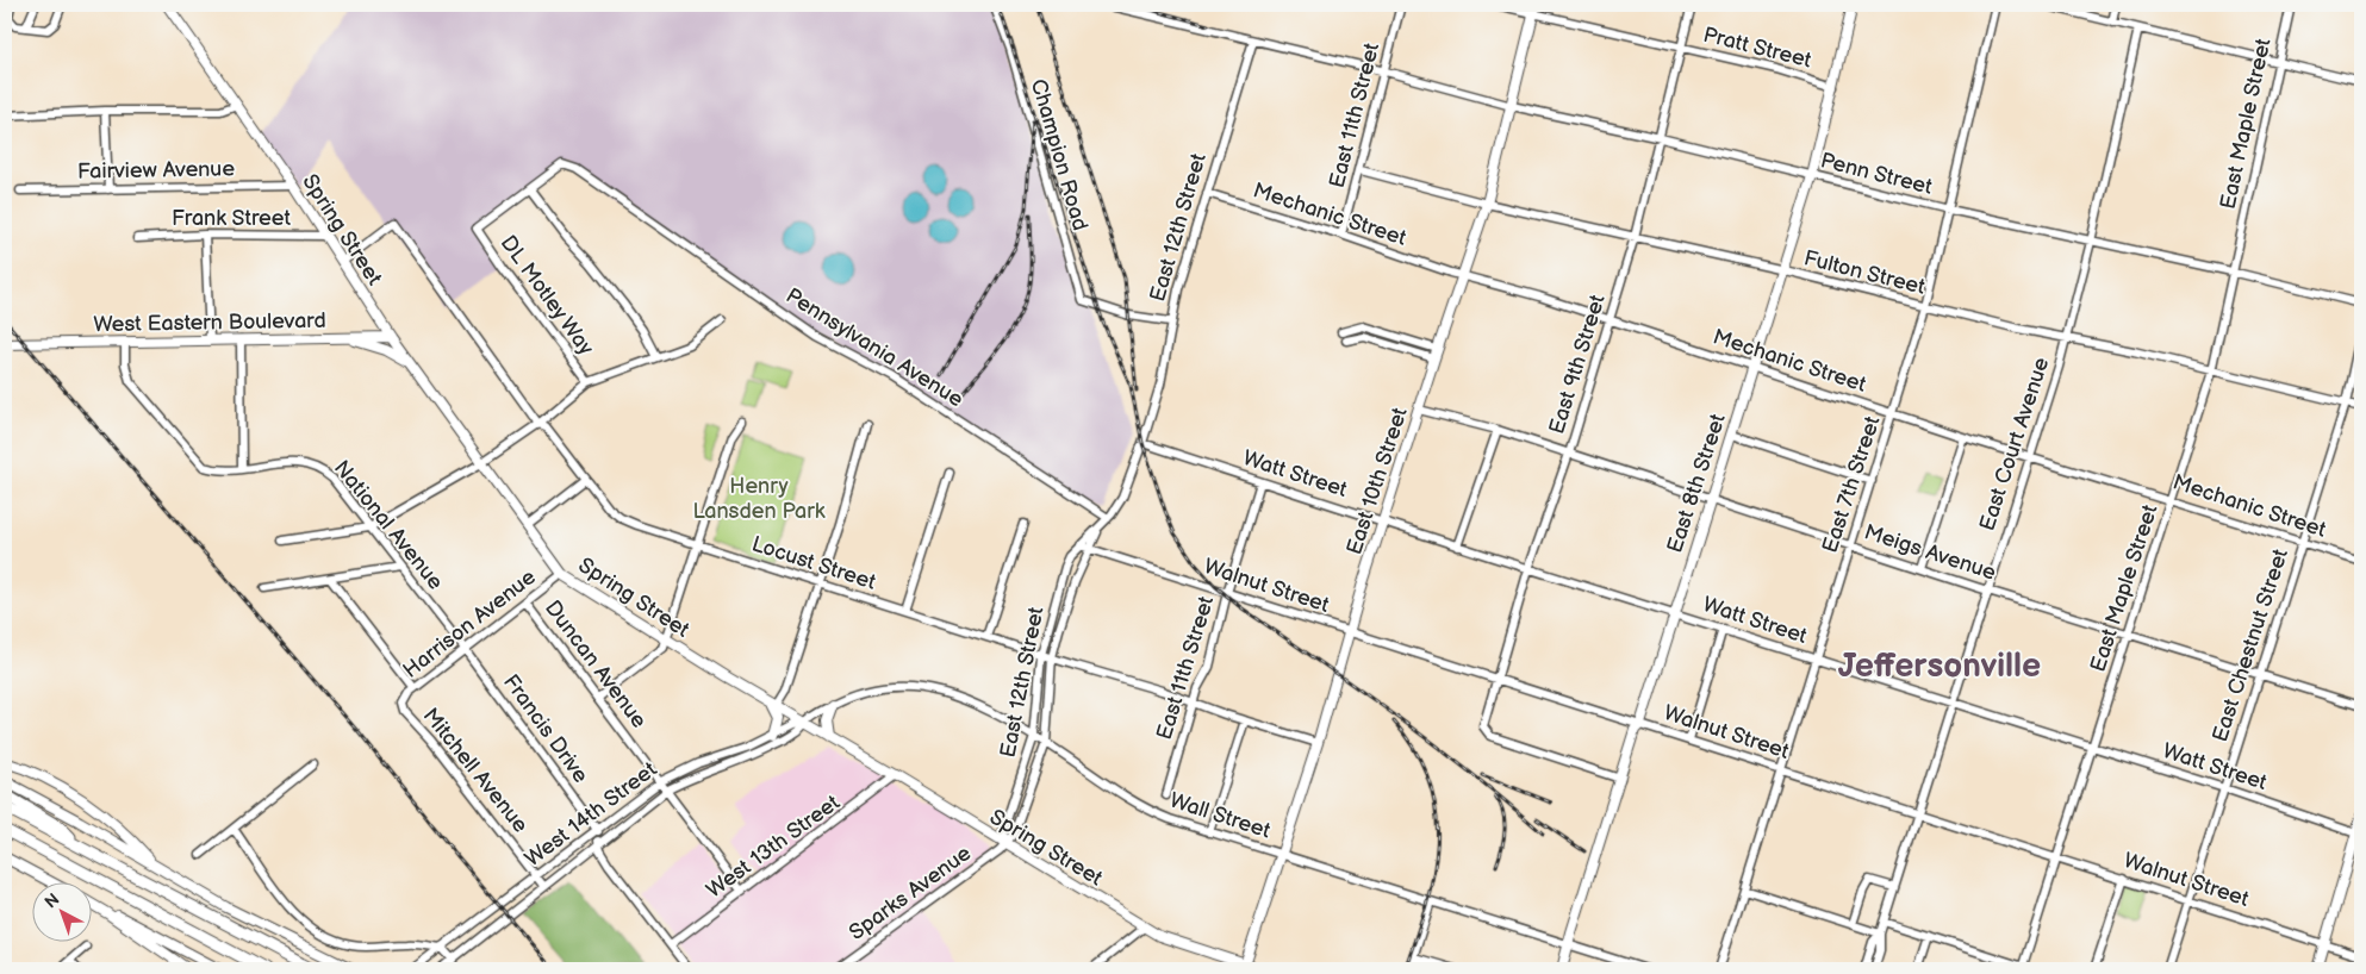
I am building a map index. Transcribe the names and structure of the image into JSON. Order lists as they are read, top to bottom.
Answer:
{
  "streets": {
    "main road": [
      "Spring Street",
      "West Eastern Boulevard",
      "East 10th Street",
      "East 8th Street"
    ],
    "street": [
      "Pratt Street",
      "East 11th Street",
      "East Maple Street",
      "Champion Road",
      "Fairview Avenue",
      "Penn Street",
      "Mechanic Street",
      "Frank Street",
      "East 12th Street",
      "Fulton Street",
      "DL Motley Way",
      "Pennsylvania Avenue",
      "East 9th Street",
      "East Court Avenue",
      "Watt Street",
      "East 7th Street",
      "National Avenue",
      "Meigs Avenue",
      "Locust Street",
      "Walnut Street",
      "Harrison Avenue",
      "East Chestnut Street",
      "Duncan Avenue",
      "Francis Drive",
      "Mitchell Avenue",
      "West 14th Street",
      "Wall Street",
      "West 13th Street",
      "Sparks Avenue"
    ]
  },
  "crossings": [
    ["Pratt Street", "East 9th Street"],
    ["Pratt Street", "East 10th Street"],
    ["Pratt Street", "East 8th Street"],
    ["East 11th Street", "Penn Street"],
    ["East 11th Street", "Mechanic Street"],
    ["East 11th Street", "Fulton Street"],
    ["East 11th Street", "Watt Street"],
    ["East 11th Street", "Locust Street"],
    ["East 11th Street", "Walnut Street"],
    ["East Maple Street", "Penn Street"],
    ["East Maple Street", "Mechanic Street"],
    ["East Maple Street", "Fulton Street"],
    ["East Maple Street", "Watt Street"],
    ["East Maple Street", "Meigs Avenue"],
    ["East Maple Street", "Walnut Street"],
    ["Champion Road", "East 12th Street"],
    ["Fairview Avenue", "Spring Street"],
    ["Penn Street", "East 12th Street"],
    ["Penn Street", "East 9th Street"],
    ["Penn Street", "East Court Avenue"],
    ["Penn Street", "East 10th Street"],
    ["Penn Street", "East 8th Street"],
    ["Penn Street", "East 7th Street"],
    ["Mechanic Street", "East 12th Street"],
    ["Mechanic Street", "East 9th Street"],
    ["Mechanic Street", "East Court Avenue"],
    ["Mechanic Street", "East 10th Street"],
    ["Mechanic Street", "East 8th Street"],
    ["Mechanic Street", "East 7th Street"],
    ["Mechanic Street", "East Chestnut Street"],
    ["Frank Street", "Spring Street"],
    ["East 12th Street", "Spring Street"],
    ["East 12th Street", "Pennsylvania Avenue"],
    ["East 12th Street", "Watt Street"],
    ["East 12th Street", "Locust Street"],
    ["East 12th Street", "Walnut Street"],
    ["East 12th Street", "Wall Street"],
    ["East 12th Street", "Sparks Avenue"],
    ["Spring Street", "West Eastern Boulevard"],
    ["Spring Street", "East 10th Street"],
    ["Spring Street", "Locust Street"],
    ["Spring Street", "Harrison Avenue"],
    ["Spring Street", "West 14th Street"],
    ["Spring Street", "Wall Street"],
    ["Spring Street", "West 13th Street"],
    ["Spring Street", "Sparks Avenue"],
    ["Fulton Street", "East 9th Street"],
    ["Fulton Street", "East Court Avenue"],
    ["Fulton Street", "East 10th Street"],
    ["Fulton Street", "East 8th Street"],
    ["Fulton Street", "East 7th Street"],
    ["Fulton Street", "East Chestnut Street"],
    ["DL Motley Way", "Pennsylvania Avenue"],
    ["West Eastern Boulevard", "National Avenue"],
    ["East 9th Street", "Watt Street"],
    ["East 9th Street", "East 8th Street"],
    ["East 9th Street", "Meigs Avenue"],
    ["East 9th Street", "Walnut Street"],
    ["East Court Avenue", "Watt Street"],
    ["East Court Avenue", "Meigs Avenue"],
    ["East Court Avenue", "Walnut Street"],
    ["Watt Street", "East 10th Street"],
    ["Watt Street", "East 8th Street"],
    ["Watt Street", "East 7th Street"],
    ["Watt Street", "East Chestnut Street"],
    ["East 10th Street", "Meigs Avenue"],
    ["East 10th Street", "Locust Street"],
    ["East 10th Street", "Walnut Street"],
    ["East 10th Street", "Wall Street"],
    ["East 8th Street", "Meigs Avenue"],
    ["East 8th Street", "Walnut Street"],
    ["East 8th Street", "Wall Street"],
    ["East 7th Street", "Meigs Avenue"],
    ["East 7th Street", "Walnut Street"],
    ["National Avenue", "Harrison Avenue"],
    ["National Avenue", "Francis Drive"],
    ["Meigs Avenue", "East Chestnut Street"],
    ["Walnut Street", "East Chestnut Street"],
    ["Harrison Avenue", "Duncan Avenue"],
    ["Harrison Avenue", "Francis Drive"],
    ["Harrison Avenue", "Mitchell Avenue"],
    ["Duncan Avenue", "West 14th Street"],
    ["Duncan Avenue", "West 13th Street"],
    ["Francis Drive", "West 14th Street"],
    ["Mitchell Avenue", "West 14th Street"],
    ["West 14th Street", "Wall Street"]
  ],
  "districts": ["Jeffersonville"],
  "parks": ["Henry Lansden Park"],
  "north": "top left"
}
